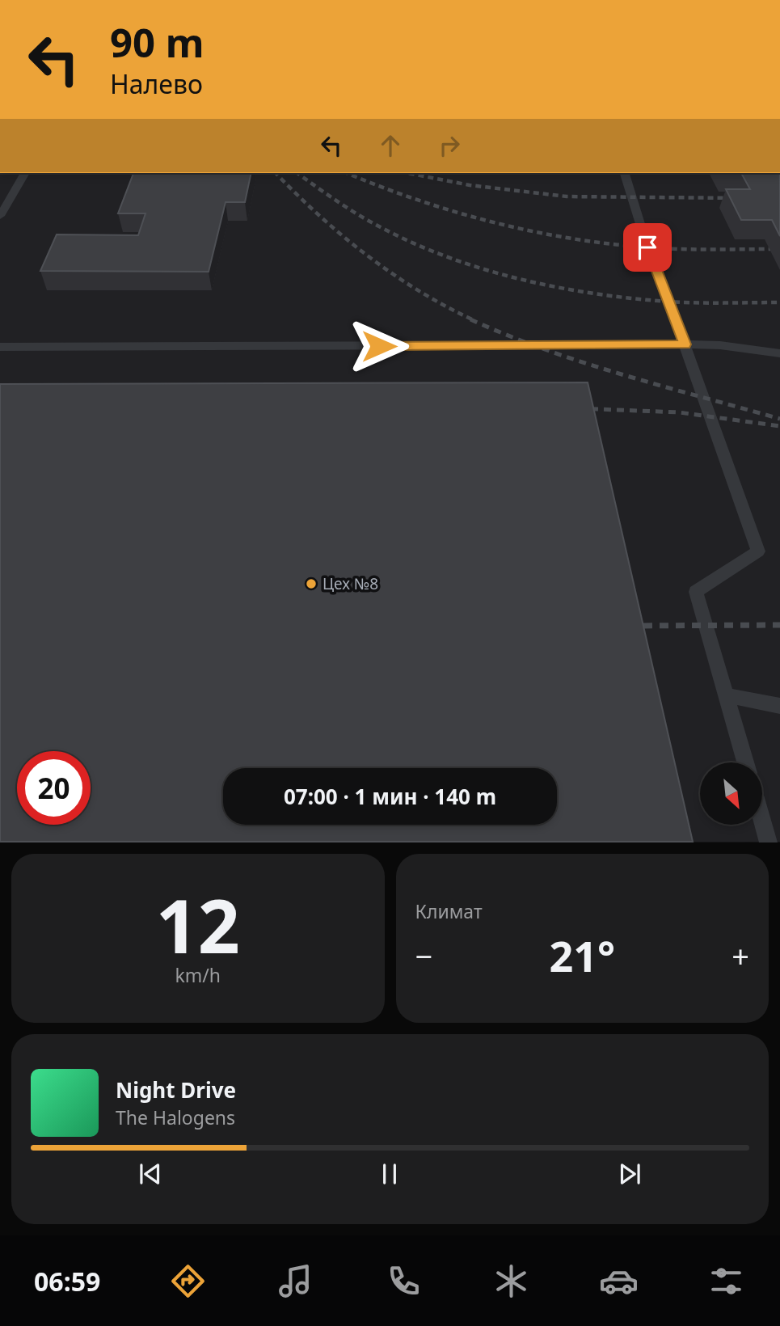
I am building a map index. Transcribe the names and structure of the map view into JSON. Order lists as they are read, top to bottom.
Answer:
{
  "places": ["Цех №8"],
  "north": "bottom right",
  "page": {
    "turn": ["90 m", "Налево"],
    "limit": "20",
    "trip": "07:00 · 1 мин · 140 m",
    "tile": [
      ["12", "km/h"],
      "Климат"
    ],
    "heat": ["−", "21°", "+"],
    "song": ["Night Drive", "The Halogens"],
    "tabs": "06:59"
  }
}
